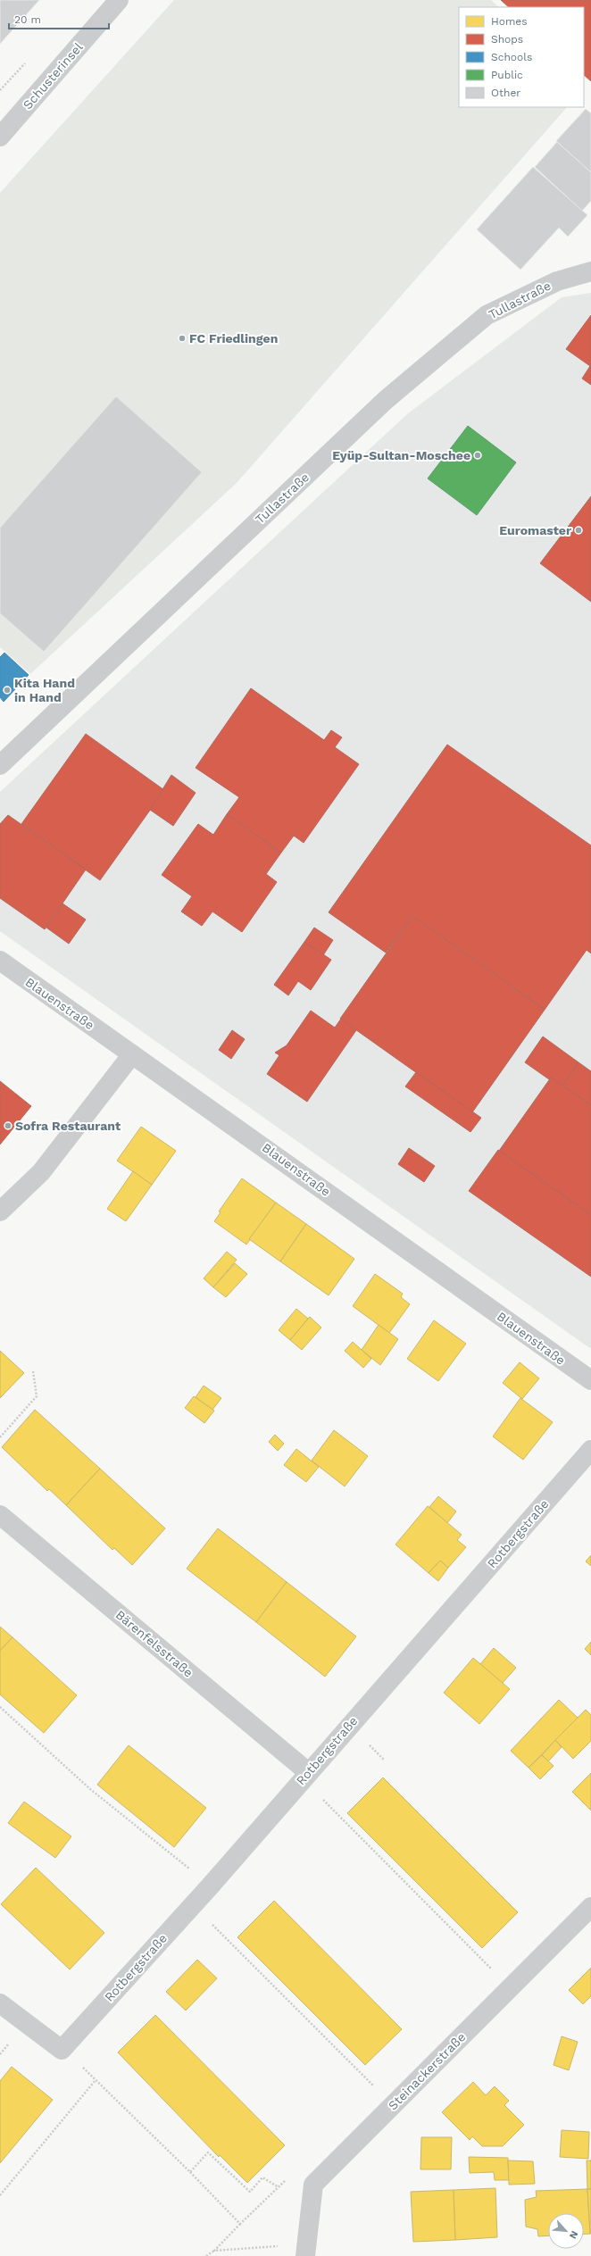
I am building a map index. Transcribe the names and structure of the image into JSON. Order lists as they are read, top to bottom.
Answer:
{
  "streets": {
    "street": [
      "Schusterinsel",
      "Tullastraße",
      "Blauenstraße",
      "Rotbergstraße",
      "Bärenfelsstraße",
      "Steinackerstraße"
    ]
  },
  "crossings": [
    ["Rotbergstraße", "Bärenfelsstraße"]
  ],
  "places": [
    "FC Friedlingen",
    "Eyüp-Sultan-Moschee",
    "Euromaster",
    "Kita Hand in Hand",
    "Sofra Restaurant"
  ],
  "legend": [
    "Homes",
    "Shops",
    "Schools",
    "Public",
    "Other"
  ],
  "scale_bar": "20 m",
  "north": "bottom right"
}
